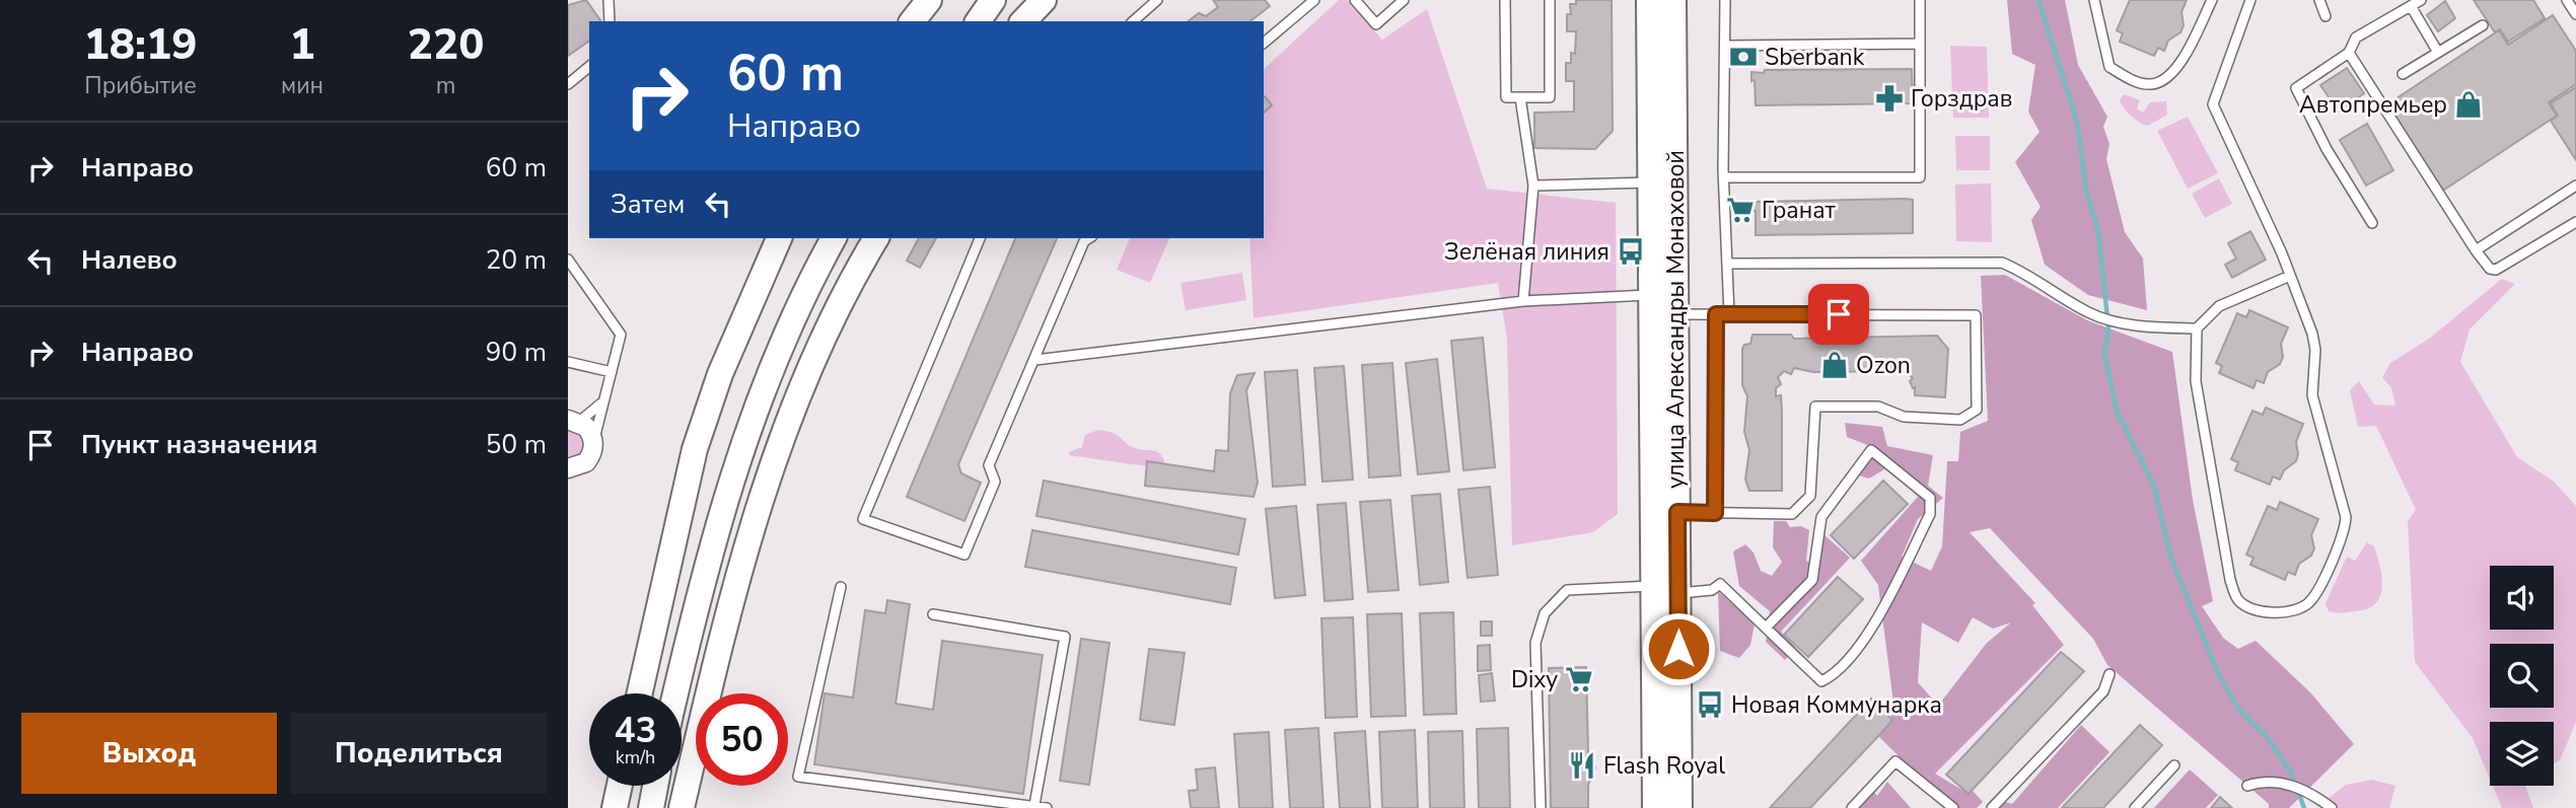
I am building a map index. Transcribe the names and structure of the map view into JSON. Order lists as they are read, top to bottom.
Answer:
{
  "streets": {
    "main road": ["улица Александры Монаховой"]
  },
  "places": {
    "bank": ["Sberbank"],
    "pharmacy": ["Горздрав"],
    "shop": ["Автопремьер", "Ozon"],
    "supermarket": ["Гранат", "Dixy"],
    "bus stop": ["Зелёная линия", "Новая Коммунарка"],
    "restaurant": ["Flash Royal"]
  },
  "page": {
    "eta": [
      "18:19",
      "Прибытие",
      "1",
      "мин",
      "220",
      "m"
    ],
    "turn": ["60 m", "Направо"],
    "list": [
      {
        "name": "Направо",
        "value": "60 m"
      },
      {
        "name": "Налево",
        "value": "20 m"
      },
      {
        "name": "Направо",
        "value": "90 m"
      },
      {
        "name": "Пункт назначения",
        "value": "50 m"
      }
    ],
    "then": "Затем",
    "speed": "43 km/h",
    "limit": "50",
    "buttons": ["Выход", "Поделиться"]
  }
}
